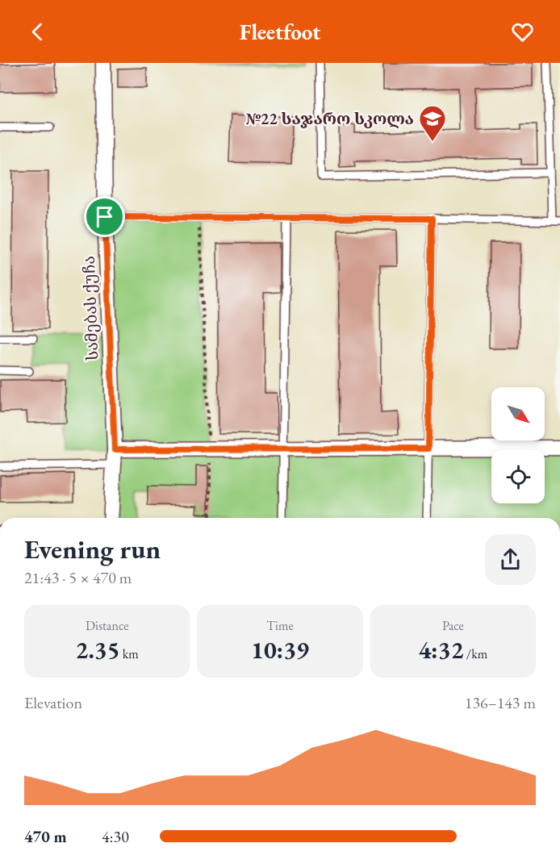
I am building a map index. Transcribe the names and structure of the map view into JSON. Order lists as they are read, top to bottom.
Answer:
{
  "streets": {
    "street": ["სამებას ქუჩა"]
  },
  "places": {
    "school or university": ["№22 საჯარო სკოლა"]
  },
  "north": "bottom right",
  "page": {
    "header": "Fleetfoot",
    "heading": ["Evening run", "21:43 · 5 × 470 m"],
    "stats": [
      ["Distance", "2.35 km"],
      ["Time", "10:39"],
      ["Pace", "4:32 /km"]
    ],
    "chart": ["Elevation", "136–143 m"],
    "list": [
      {
        "name": "470 m",
        "note": "4:30"
      }
    ]
  }
}
